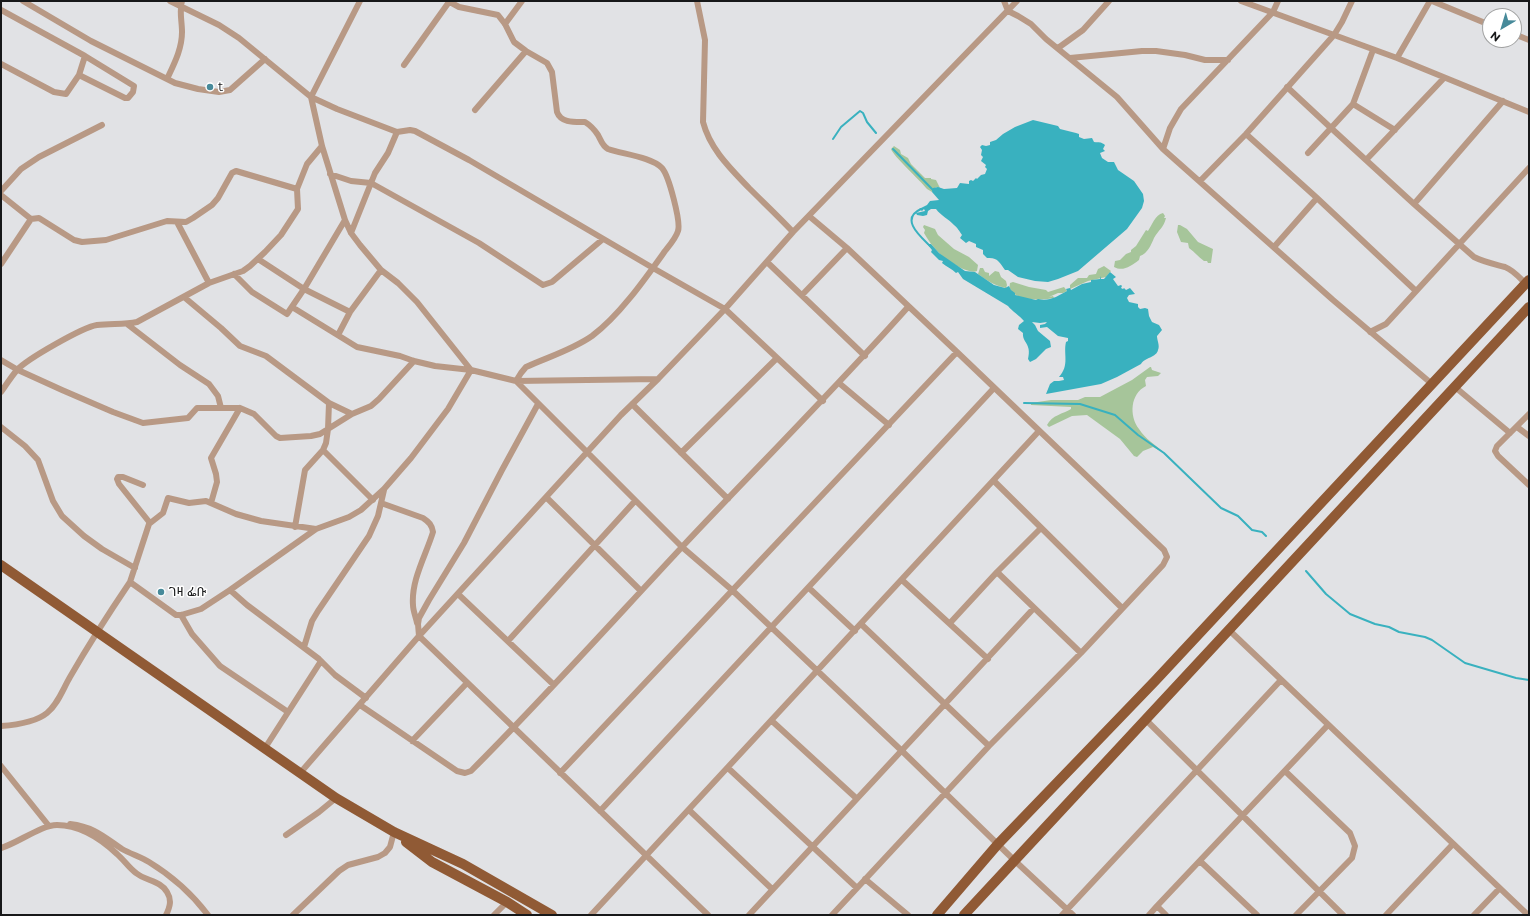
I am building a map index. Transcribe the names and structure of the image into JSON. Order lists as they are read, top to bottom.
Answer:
{
  "places": ["t", "ገዛ ፌቡ"],
  "north": "bottom left"
}
